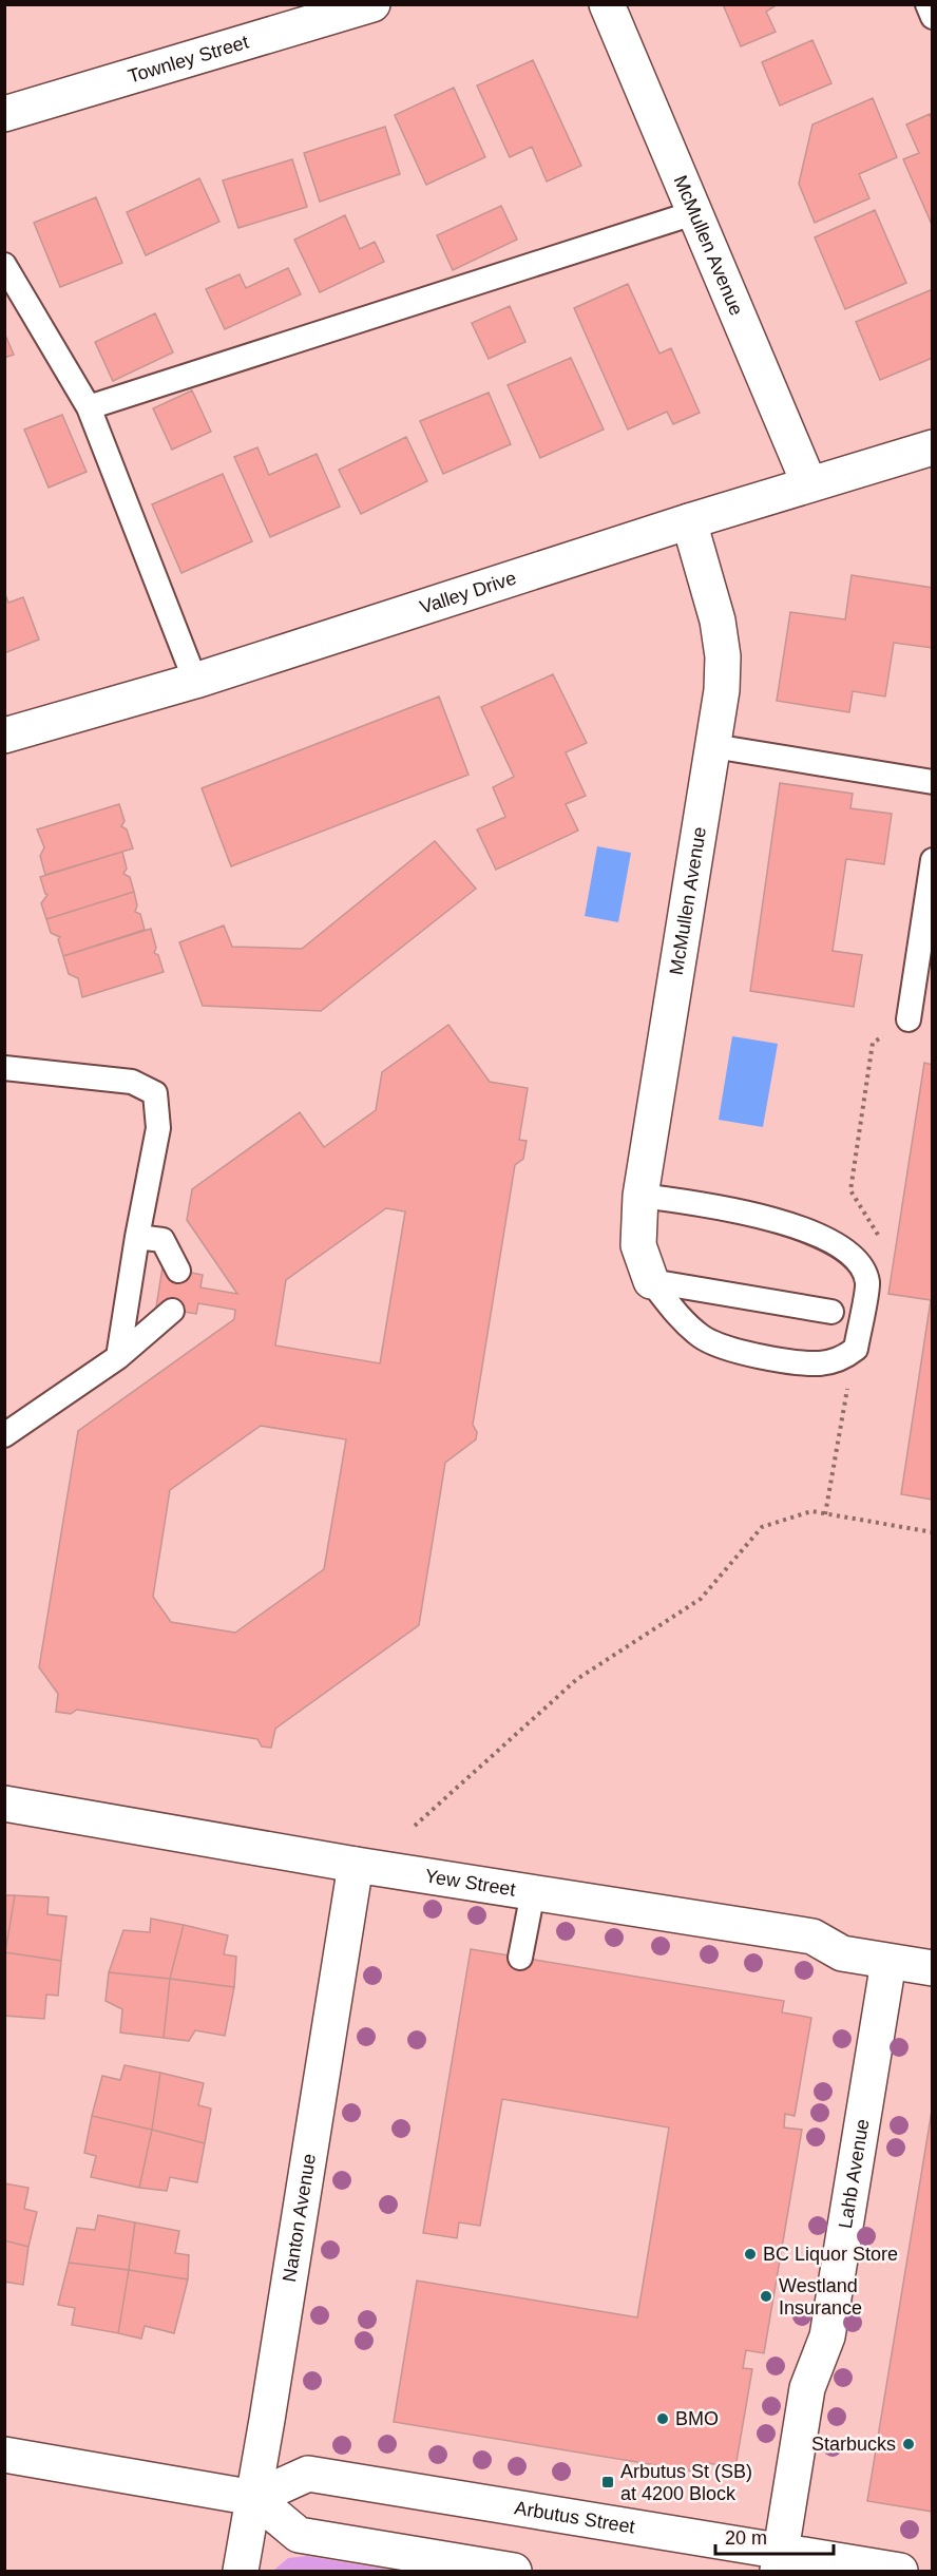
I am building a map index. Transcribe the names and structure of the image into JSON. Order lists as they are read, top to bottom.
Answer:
{
  "streets": {
    "street": [
      "Townley Street",
      "McMullen Avenue",
      "Valley Drive",
      "Yew Street",
      "Lahb Avenue",
      "Nanton Avenue",
      "Arbutus Street"
    ]
  },
  "crossings": [
    ["McMullen Avenue", "Valley Drive"],
    ["Yew Street", "Lahb Avenue"],
    ["Yew Street", "Nanton Avenue"],
    ["Lahb Avenue", "Arbutus Street"],
    ["Nanton Avenue", "Arbutus Street"]
  ],
  "places": {
    "other": [
      "BC Liquor Store",
      "Westland Insurance",
      "BMO",
      "Starbucks"
    ],
    "transit": ["Arbutus St (SB) at 4200 Block"]
  },
  "scale_bar": "20 m"
}
